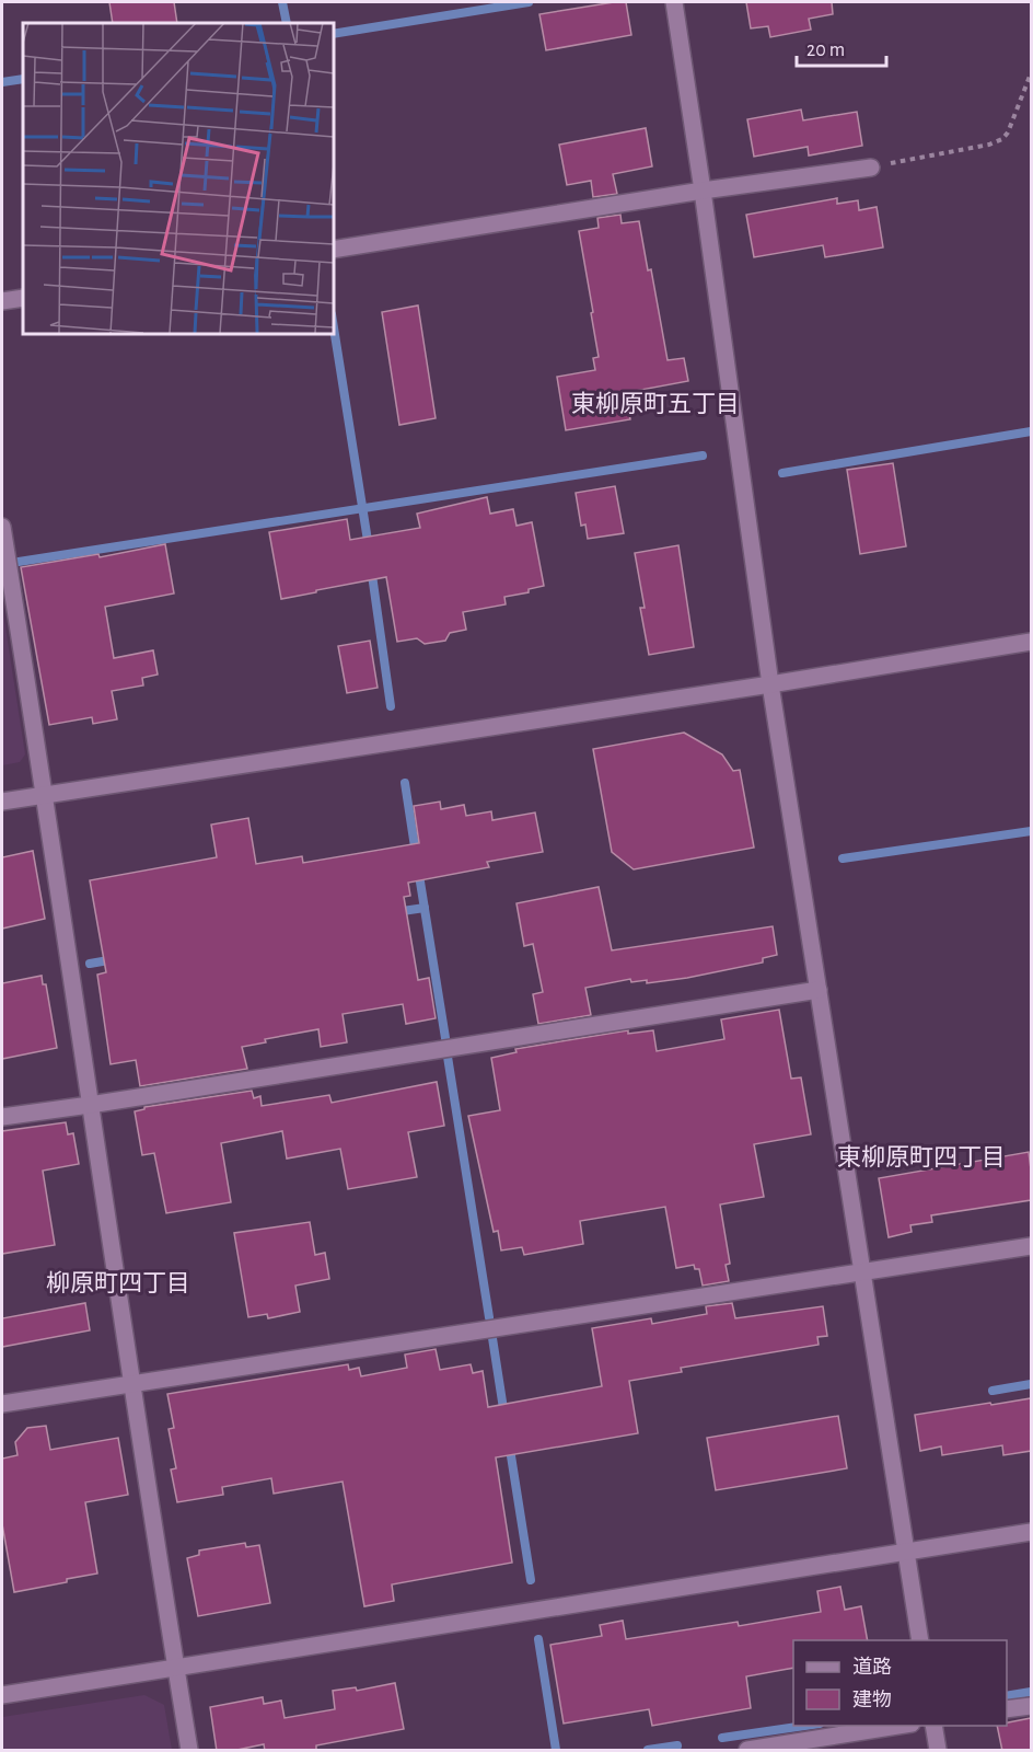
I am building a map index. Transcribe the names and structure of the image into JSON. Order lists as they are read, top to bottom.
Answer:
{
  "districts": ["東柳原町五丁目", "東柳原町四丁目", "柳原町四丁目"],
  "legend": ["道路", "建物"],
  "scale_bar": "20 m"
}
